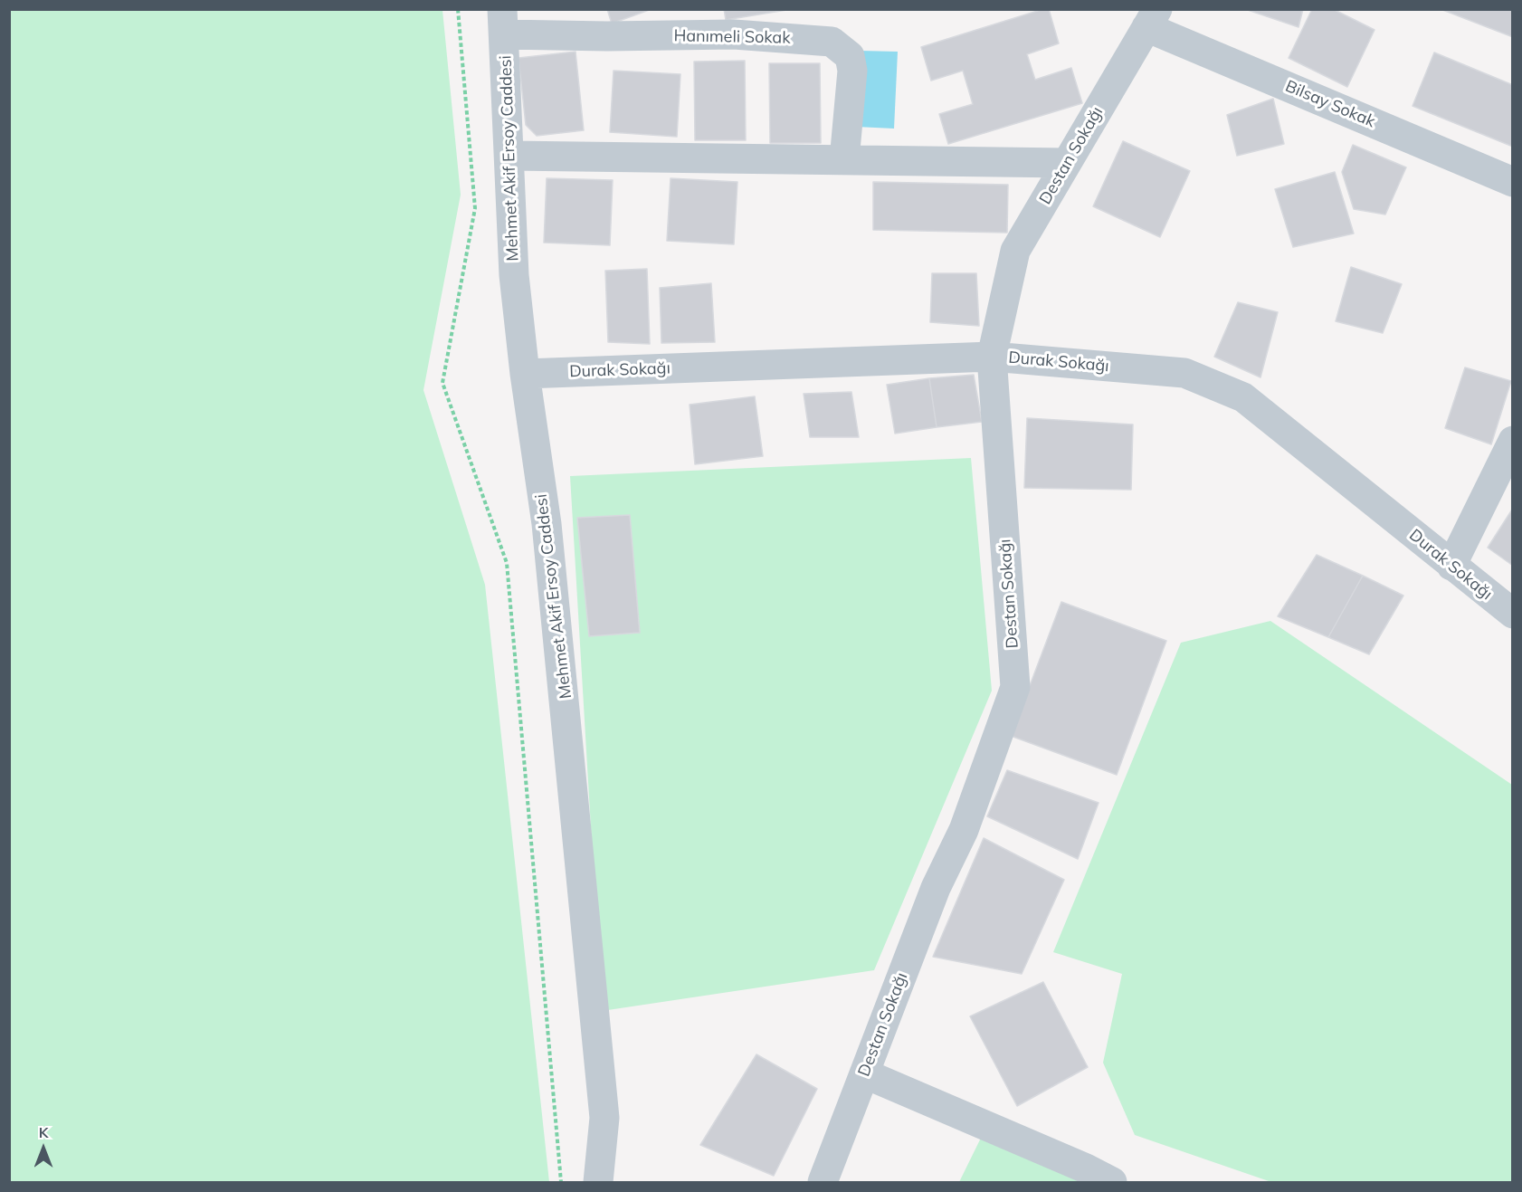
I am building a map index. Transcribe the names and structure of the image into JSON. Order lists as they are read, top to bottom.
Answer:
{
  "streets": {
    "street": [
      "Hanımeli Sokak",
      "Bilsay Sokak",
      "Destan Sokağı",
      "Mehmet Akif Ersoy Caddesi",
      "Durak Sokağı"
    ]
  },
  "crossings": [
    ["Hanımeli Sokak", "Mehmet Akif Ersoy Caddesi"],
    ["Bilsay Sokak", "Destan Sokağı"],
    ["Destan Sokağı", "Durak Sokağı"],
    ["Mehmet Akif Ersoy Caddesi", "Durak Sokağı"]
  ],
  "north": "top"
}
